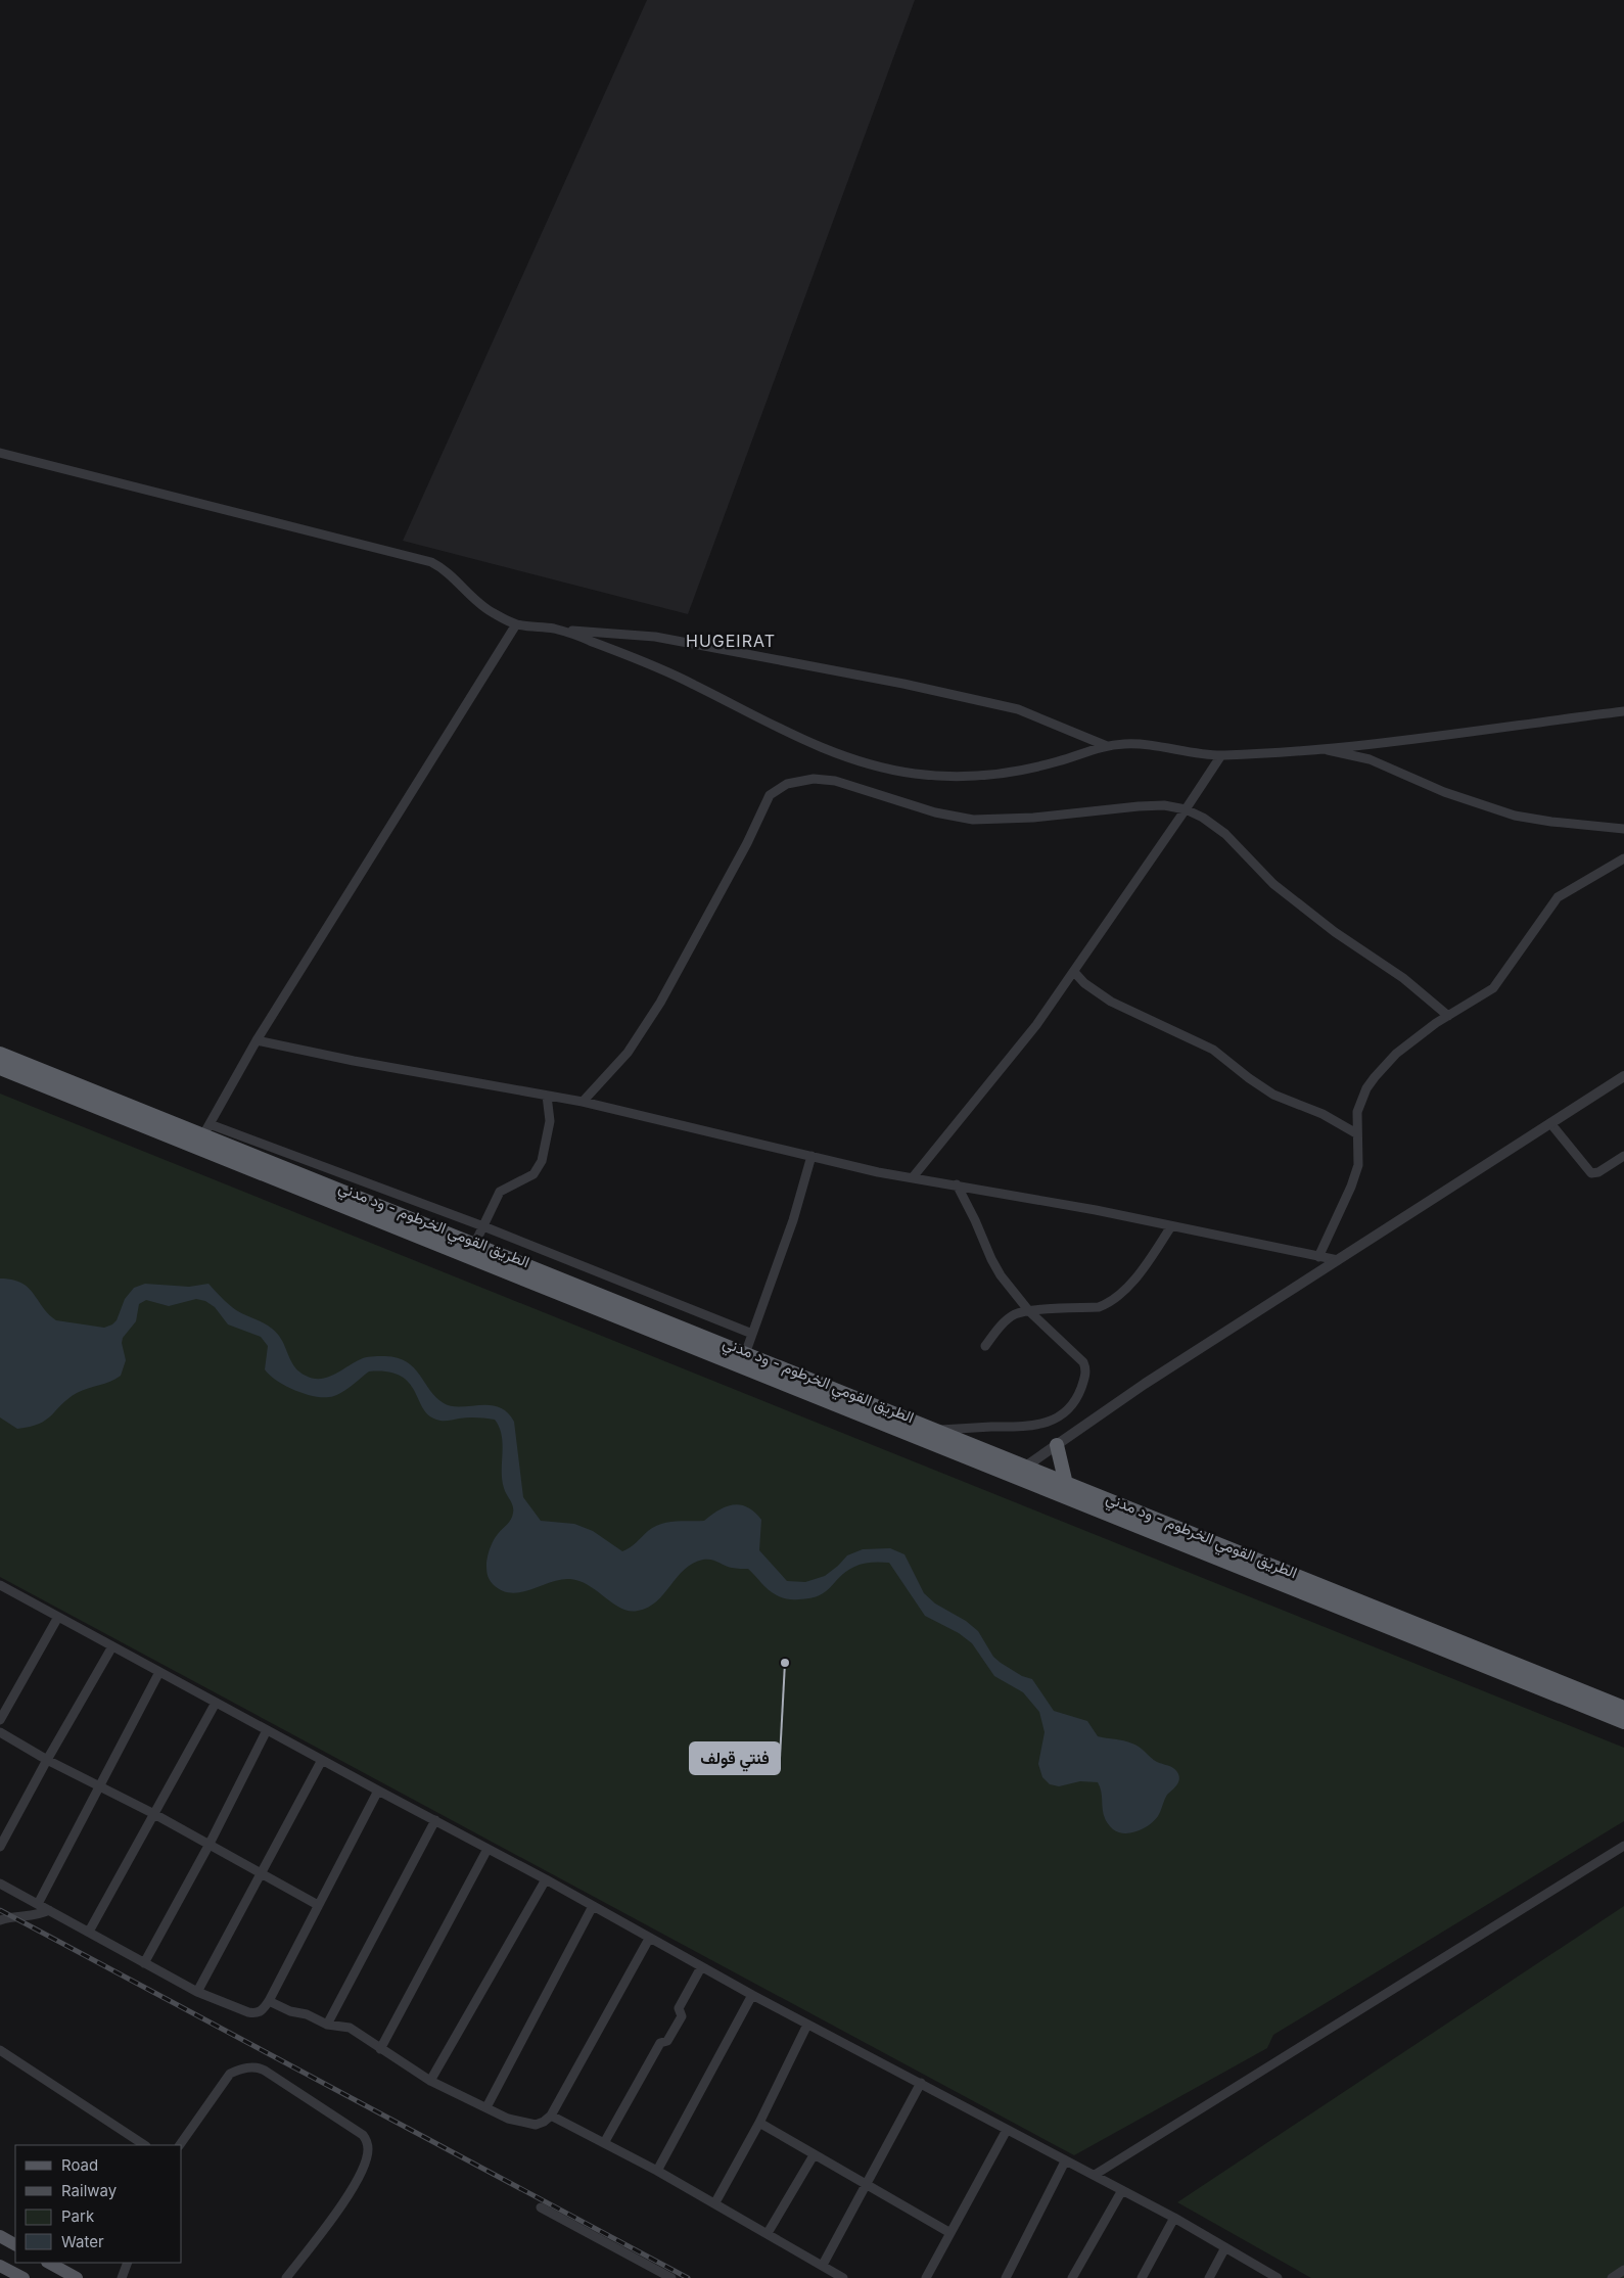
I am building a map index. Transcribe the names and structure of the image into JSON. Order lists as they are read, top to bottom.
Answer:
{
  "streets": {
    "highway": ["الطريق القومي الخرطوم - ود مدني"]
  },
  "districts": ["HUGEIRAT"],
  "places": ["فنتي قولف"],
  "legend": [
    "Road",
    "Railway",
    "Park",
    "Water"
  ]
}
